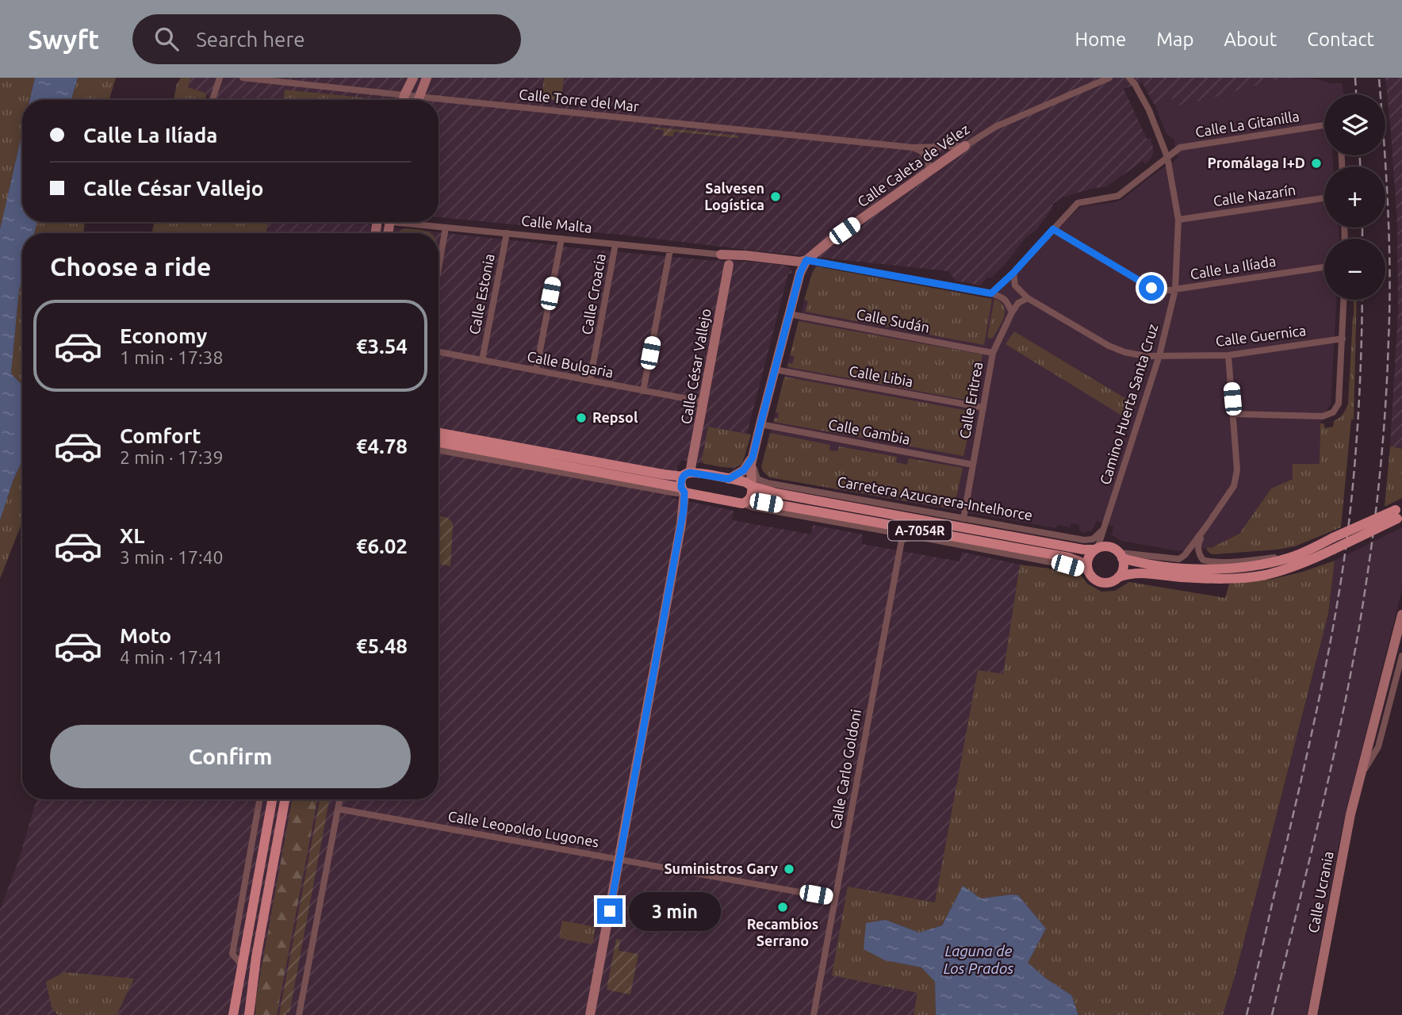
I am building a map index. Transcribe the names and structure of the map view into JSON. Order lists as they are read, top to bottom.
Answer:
{
  "streets": {
    "main road": ["Carretera Azucarera-Intelhorce", "A-7054R"],
    "street": [
      "Calle Torre del Mar",
      "Calle La Gitanilla",
      "Calle Caleta de Vélez",
      "Calle Nazarín",
      "Calle Malta",
      "Calle La Ilíada",
      "Calle Estonia",
      "Calle Croacia",
      "Calle Sudán",
      "Calle Guernica",
      "Calle Bulgaria",
      "Calle César Vallejo",
      "Calle Libia",
      "Calle Eritrea",
      "Camino Huerta Santa Cruz",
      "Calle Gambia",
      "Calle Carlo Goldoni",
      "Calle Leopoldo Lugones",
      "Calle Ucrania"
    ]
  },
  "crossings": [
    ["Calle Torre del Mar", "Calle Caleta de Vélez"],
    ["Calle La Gitanilla", "Camino Huerta Santa Cruz"],
    ["Calle Caleta de Vélez", "Calle Malta"],
    ["Calle Caleta de Vélez", "Calle Sudán"],
    ["Calle Caleta de Vélez", "Calle Libia"],
    ["Calle Caleta de Vélez", "Calle Gambia"],
    ["Calle Caleta de Vélez", "Carretera Azucarera-Intelhorce"],
    ["Calle Caleta de Vélez", "A-7054R"],
    ["Calle Nazarín", "Camino Huerta Santa Cruz"],
    ["Calle Malta", "Calle Estonia"],
    ["Calle Malta", "Calle Croacia"],
    ["Calle La Ilíada", "Camino Huerta Santa Cruz"],
    ["Calle Estonia", "Calle Bulgaria"],
    ["Calle Croacia", "Calle Bulgaria"],
    ["Calle Sudán", "Calle Eritrea"],
    ["Calle Guernica", "Calle Eritrea"],
    ["Calle Guernica", "Camino Huerta Santa Cruz"],
    ["Calle Bulgaria", "Calle César Vallejo"],
    ["Calle César Vallejo", "A-7054R"],
    ["Calle Libia", "Calle Eritrea"],
    ["Calle Eritrea", "Calle Gambia"],
    ["Calle Eritrea", "Carretera Azucarera-Intelhorce"],
    ["Camino Huerta Santa Cruz", "Carretera Azucarera-Intelhorce"],
    ["Camino Huerta Santa Cruz", "A-7054R"],
    ["Carretera Azucarera-Intelhorce", "A-7054R"],
    ["Calle Carlo Goldoni", "Calle Leopoldo Lugones"]
  ],
  "water": ["Laguna de Los Prados"],
  "places": [
    "Promálaga I+D",
    "Salvesen Logística",
    "Repsol",
    "Suministros Gary",
    "Recambios Serrano"
  ],
  "page": {
    "header": "Swyft",
    "search": "Search here",
    "nav": [
      "Home",
      "Map",
      "About",
      "Contact"
    ],
    "map_buttons": ["+", "−"],
    "banner": ["Calle La Ilíada", "Calle César Vallejo"],
    "heading": "Choose a ride",
    "list": [
      {
        "name": "Economy",
        "note": "1 min · 17:38",
        "value": "€3.54"
      },
      {
        "name": "Comfort",
        "note": "2 min · 17:39",
        "value": "€4.78"
      },
      {
        "name": "XL",
        "note": "3 min · 17:40",
        "value": "€6.02"
      },
      {
        "name": "Moto",
        "note": "4 min · 17:41",
        "value": "€5.48"
      }
    ],
    "buttons": "Confirm",
    "bubble": "3 min"
  }
}
